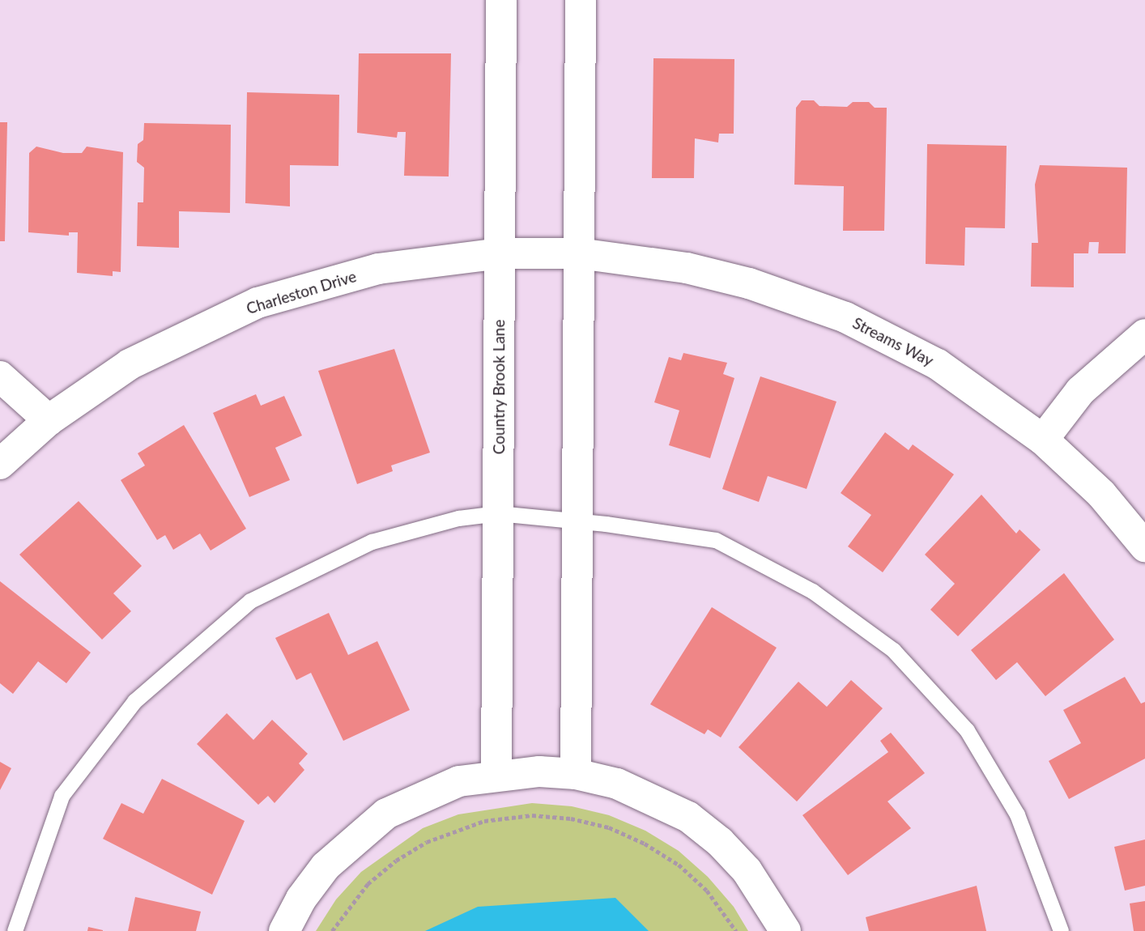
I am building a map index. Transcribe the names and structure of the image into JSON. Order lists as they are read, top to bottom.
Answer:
{
  "streets": {
    "street": ["Charleston Drive", "Streams Way", "Country Brook Lane"]
  },
  "crossings": [
    ["Charleston Drive", "Streams Way"],
    ["Charleston Drive", "Country Brook Lane"]
  ]
}
